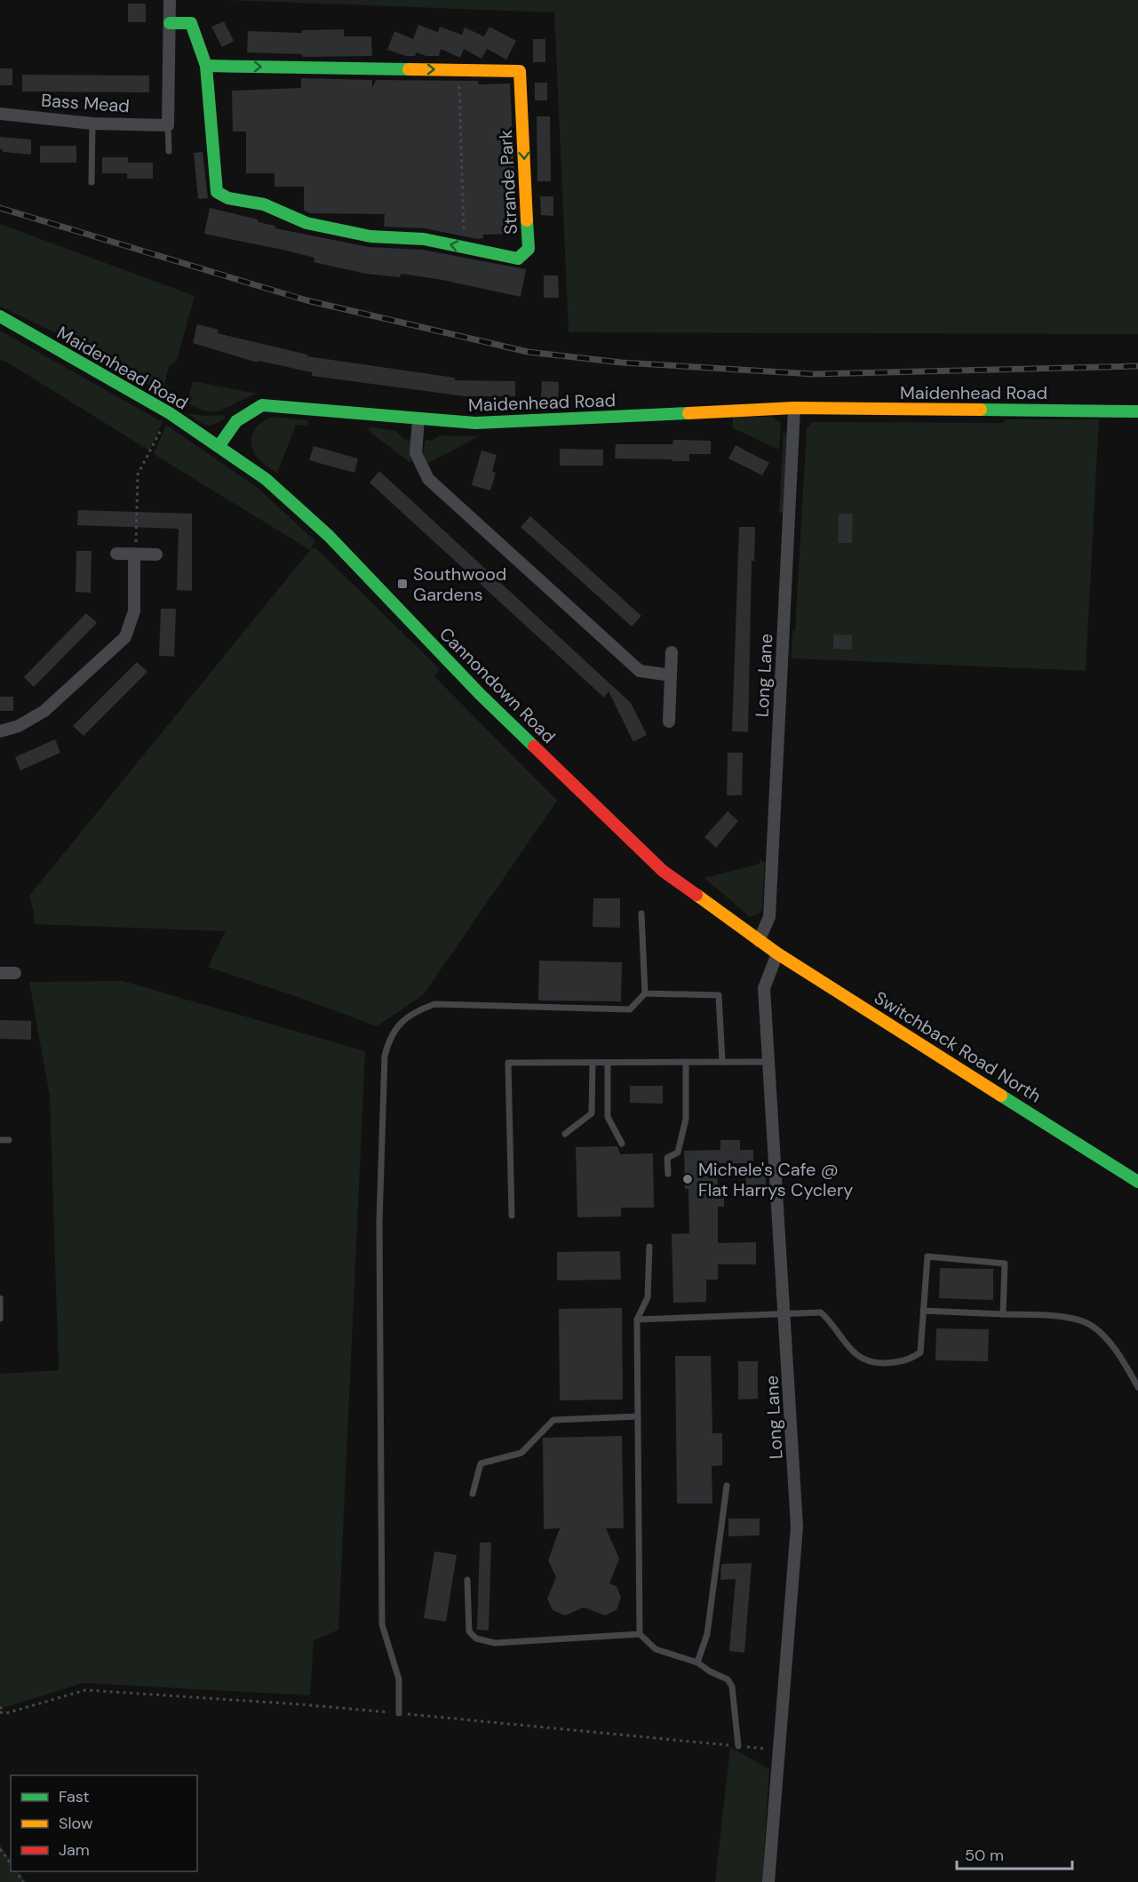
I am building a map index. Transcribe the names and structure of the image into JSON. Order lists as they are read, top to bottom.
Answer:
{
  "streets": {
    "street": [
      "Bass Mead",
      "Strande Park",
      "Maidenhead Road",
      "Long Lane",
      "Cannondown Road",
      "Switchback Road North"
    ]
  },
  "crossings": [
    ["Maidenhead Road", "Long Lane"],
    ["Maidenhead Road", "Cannondown Road"],
    ["Long Lane", "Cannondown Road"],
    ["Long Lane", "Switchback Road North"],
    ["Cannondown Road", "Switchback Road North"]
  ],
  "places": {
    "transit": ["Southwood Gardens"],
    "other": ["Michele's Cafe @ Flat Harrys Cyclery"]
  },
  "legend": ["Fast", "Slow", "Jam"],
  "scale_bar": "50 m"
}
